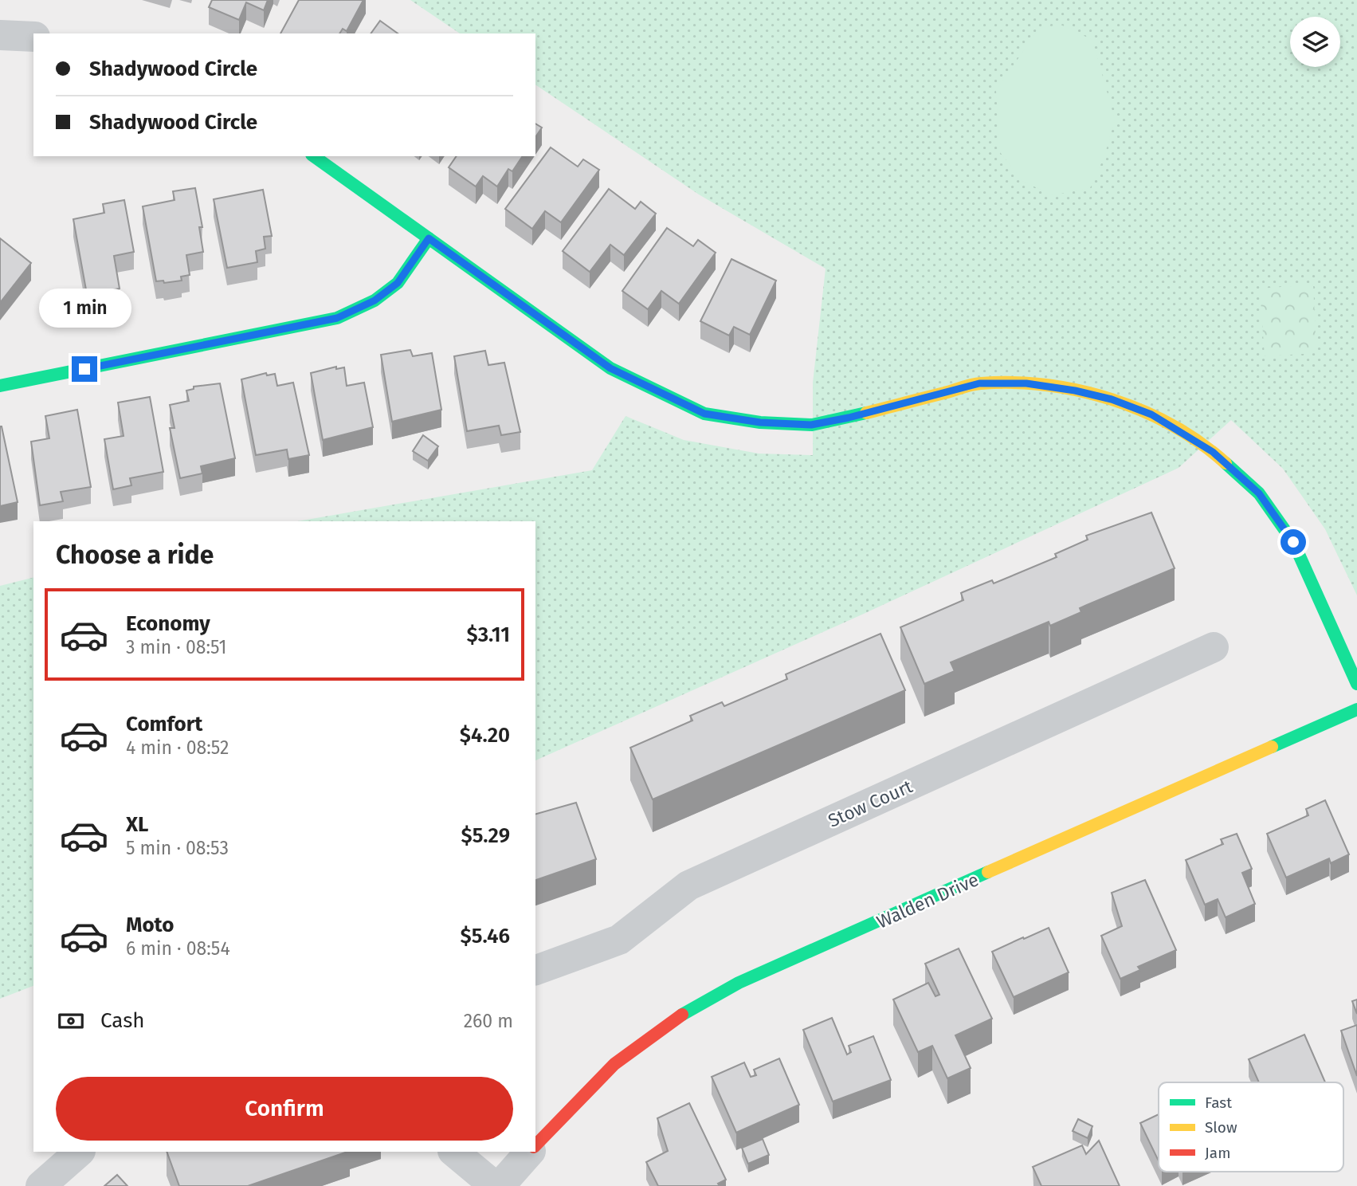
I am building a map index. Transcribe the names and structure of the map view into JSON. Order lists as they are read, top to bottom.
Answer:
{
  "streets": {
    "street": ["Stow Court", "Walden Drive"]
  },
  "legend": ["Fast", "Slow", "Jam"],
  "page": {
    "banner": ["Shadywood Circle", "Shadywood Circle"],
    "bubble": "1 min",
    "heading": "Choose a ride",
    "list": [
      {
        "name": "Economy",
        "note": "3 min · 08:51",
        "value": "$3.11"
      },
      {
        "name": "Comfort",
        "note": "4 min · 08:52",
        "value": "$4.20"
      },
      {
        "name": "XL",
        "note": "5 min · 08:53",
        "value": "$5.29"
      },
      {
        "name": "Moto",
        "note": "6 min · 08:54",
        "value": "$5.46"
      }
    ],
    "pay": ["Cash", "260 m"],
    "buttons": "Confirm"
  }
}
